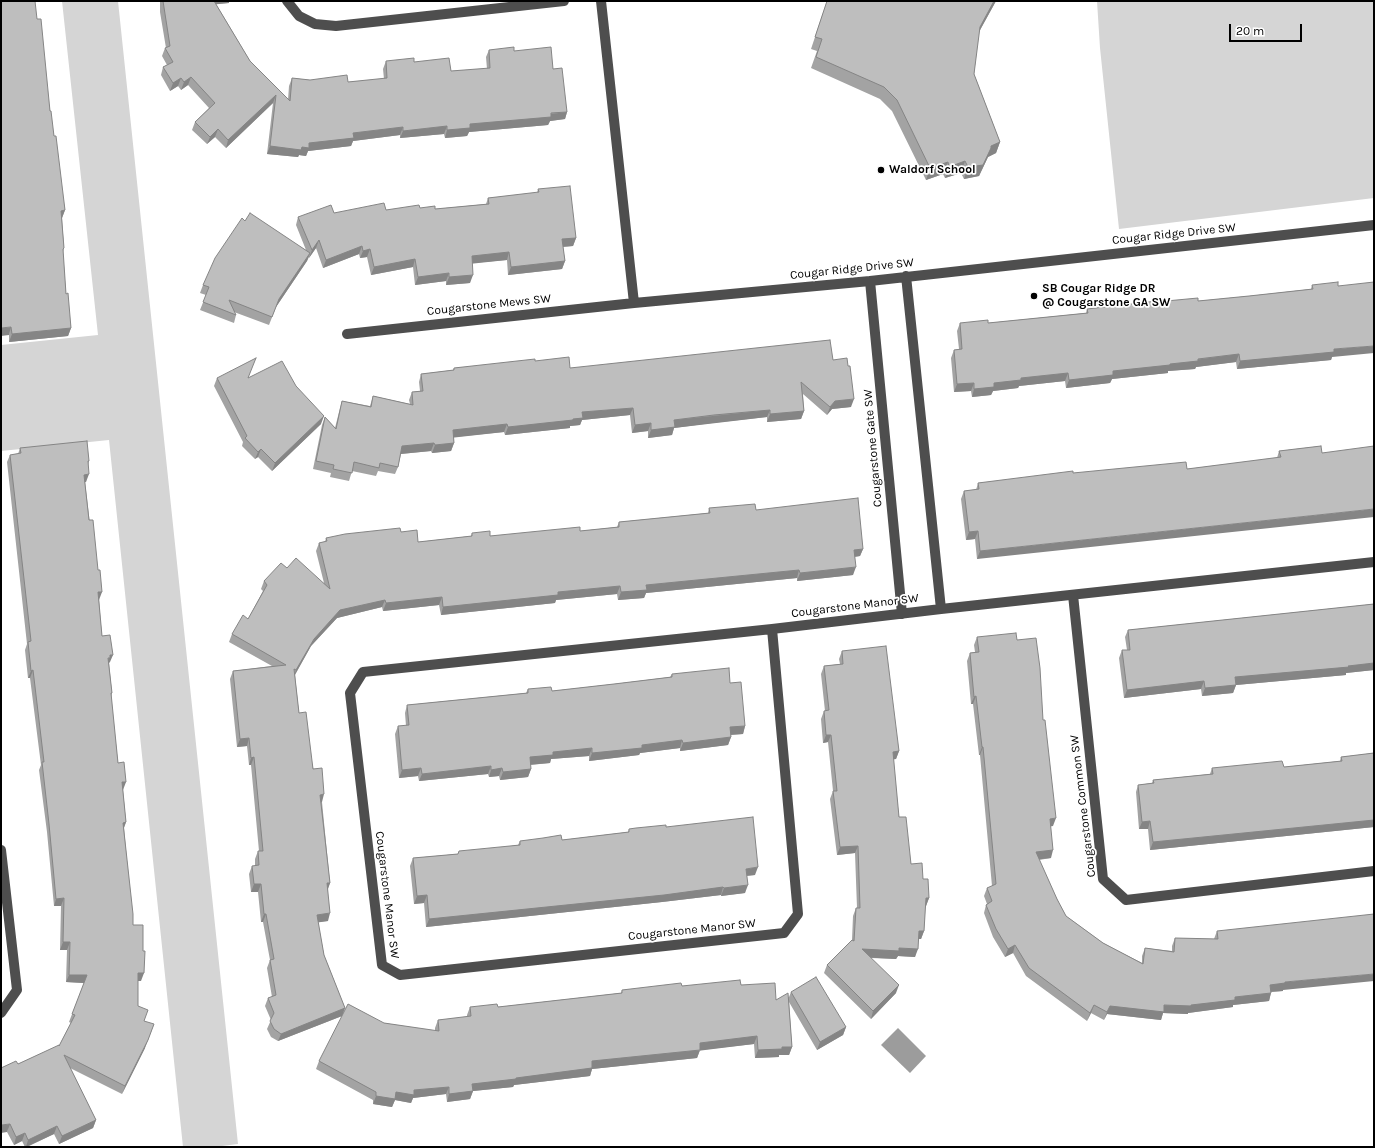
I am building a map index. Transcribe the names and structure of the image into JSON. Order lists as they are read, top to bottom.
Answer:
{
  "streets": {
    "street": [
      "Cougar Ridge Drive SW",
      "Cougarstone Mews SW",
      "Cougarstone Gate SW",
      "Cougarstone Manor SW",
      "Cougarstone Common SW"
    ]
  },
  "crossings": [
    ["Cougar Ridge Drive SW", "Cougarstone Mews SW"],
    ["Cougar Ridge Drive SW", "Cougarstone Gate SW"],
    ["Cougarstone Gate SW", "Cougarstone Manor SW"]
  ],
  "places": ["Waldorf School", "SB Cougar Ridge DR @ Cougarstone GA SW"],
  "scale_bar": "20 m"
}
